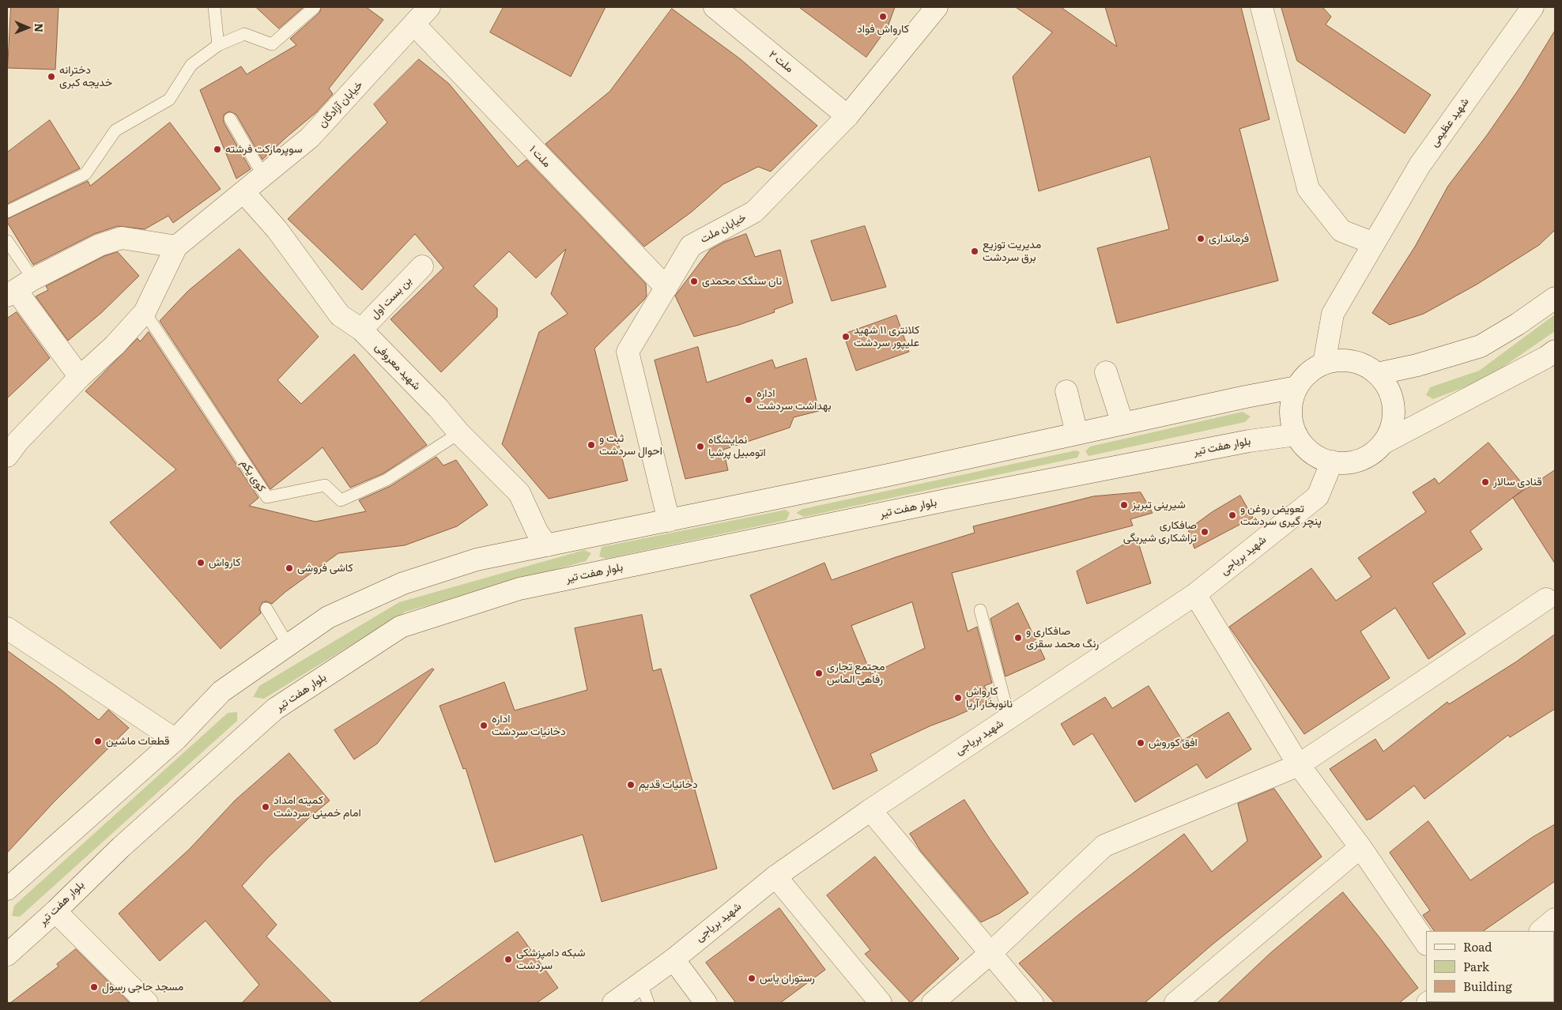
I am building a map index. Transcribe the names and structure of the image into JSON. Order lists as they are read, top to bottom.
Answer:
{
  "streets": {
    "street": [
      "ملت ۲",
      "خیابان آزادگان",
      "شهید عظیمی",
      "ملت ۱",
      "خیابان ملت",
      "بن بست اول",
      "شهید معروفی",
      "بلوار هفت تیر",
      "شهید بریاجی"
    ],
    "lane": ["کوی یکم"]
  },
  "crossings": [
    ["ملت ۲", "خیابان ملت"],
    ["خیابان آزادگان", "ملت ۱"],
    ["خیابان آزادگان", "شهید معروفی"],
    ["شهید عظیمی", "بلوار هفت تیر"],
    ["شهید عظیمی", "شهید بریاجی"],
    ["ملت ۱", "خیابان ملت"],
    ["بن بست اول", "شهید معروفی"],
    ["شهید معروفی", "کوی یکم"],
    ["بلوار هفت تیر", "شهید بریاجی"]
  ],
  "places": [
    "کارواش فواد",
    "دخترانه خدیجه کبری",
    "سوپرمارکت فرشته",
    "فرمانداری",
    "مدیریت توزیع برق سردشت",
    "نان سنگک محمدی",
    "کلانتری ۱۱ شهید علیپور سردشت",
    "اداره بهداشت سردشت",
    "ثبت و احوال سردشت",
    "نمایشگاه اتومبیل پرشیا",
    "قنادی سالار",
    "شیرینی تبریز",
    "تعویض روغن و پنچر گیری سردشت",
    "صافکاری تراشکاری شیربگی",
    "کارواش",
    "کاشی فروشی",
    "صافکاری و رنگ محمد سقزی",
    "مجتمع تجاری رفاهی الماس",
    "کارواش نانوبخار آریا",
    "اداره دخانیات سردشت",
    "قطعات ماشین",
    "افق کوروش",
    "دخانیات قدیم",
    "کمیته امداد امام خمینی سردشت",
    "شبکه دامپزشکی سردشت",
    "رستوران یاس",
    "مسجد حاجی رسول"
  ],
  "legend": ["Road", "Park", "Building"],
  "north": "right"
}
